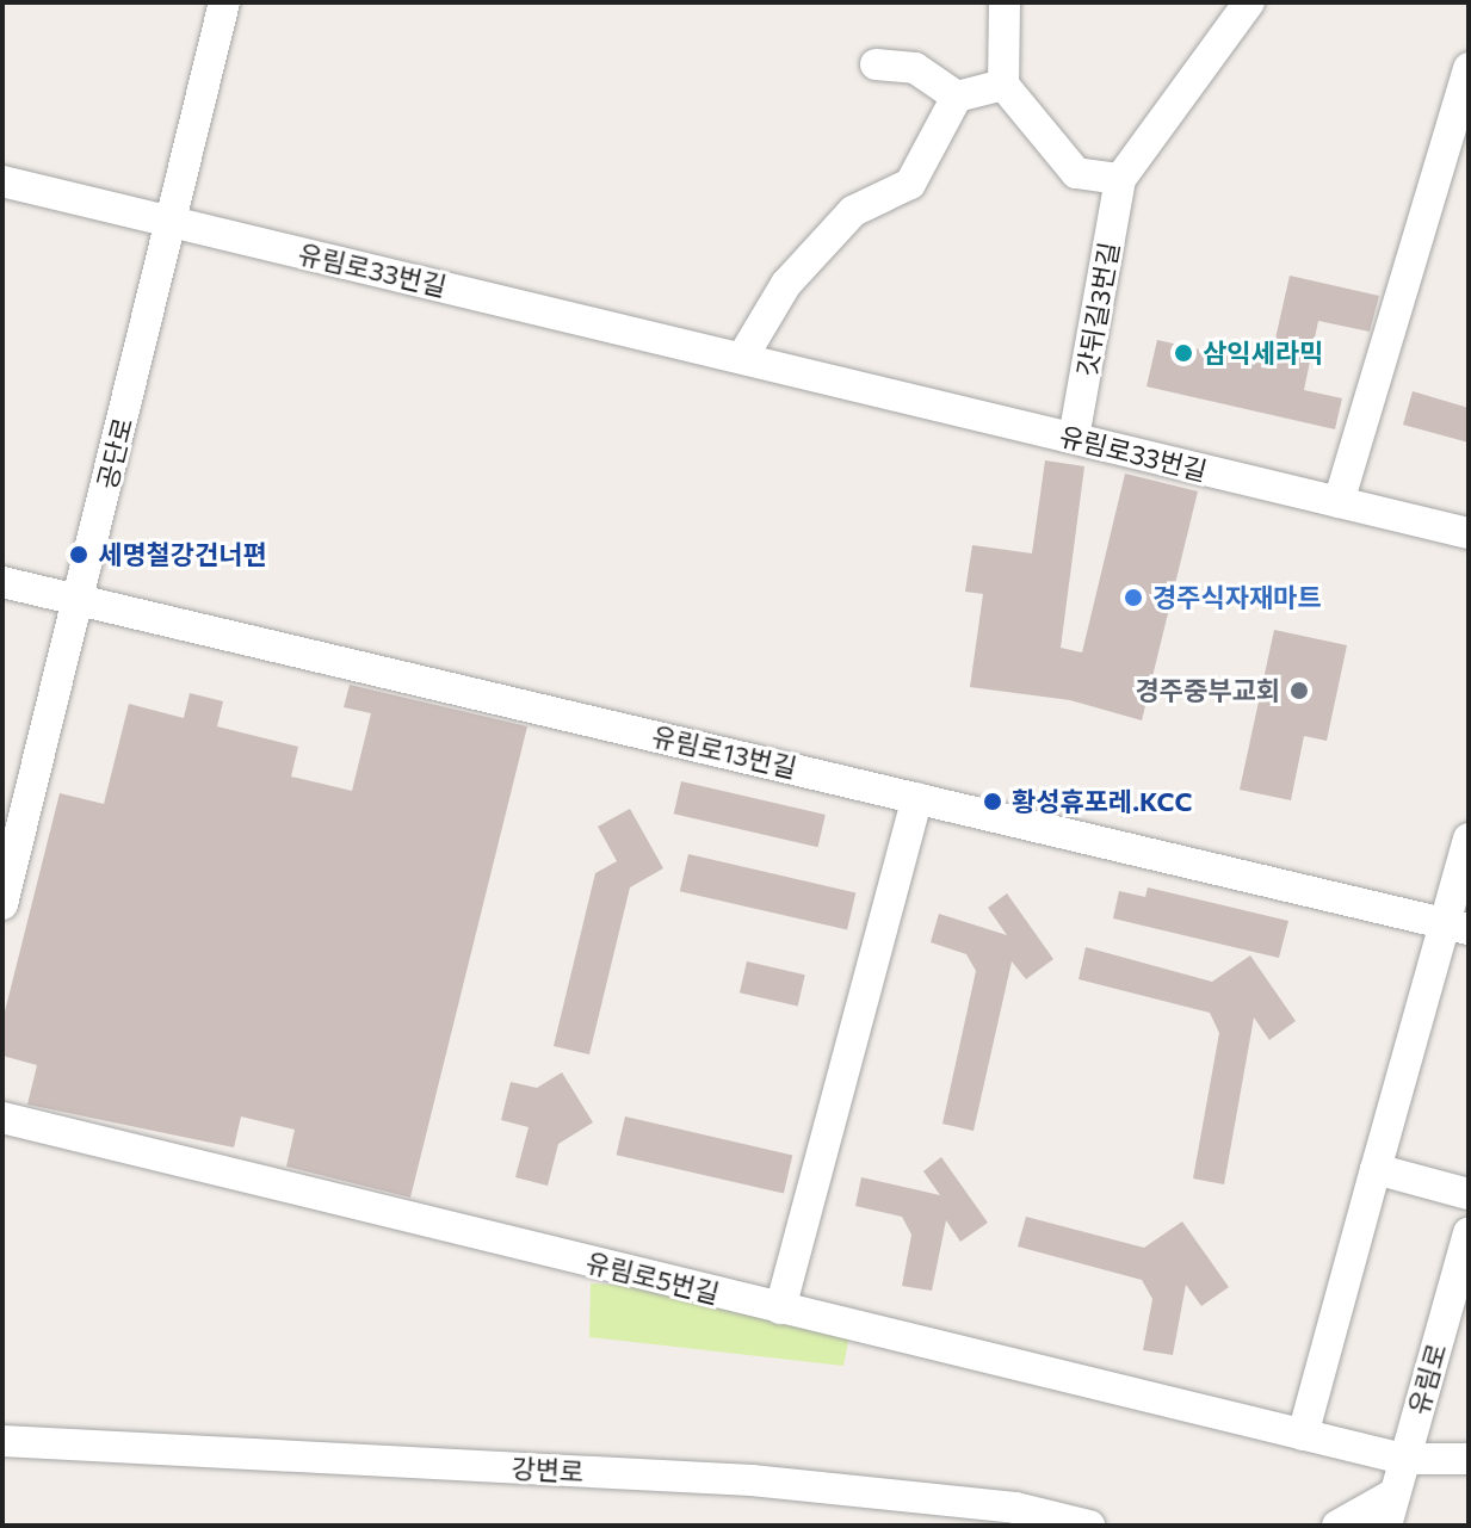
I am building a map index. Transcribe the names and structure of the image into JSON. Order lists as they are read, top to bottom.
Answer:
{
  "streets": {
    "street": [
      "유림로33번길",
      "갓뒤길3번길",
      "공단로",
      "유림로13번길",
      "유림로5번길",
      "유림로",
      "강변로"
    ]
  },
  "crossings": [
    ["유림로33번길", "갓뒤길3번길"],
    ["유림로33번길", "공단로"],
    ["공단로", "유림로13번길"],
    ["유림로5번길", "유림로"]
  ],
  "places": [
    "삼익세라믹",
    "세명철강건너편",
    "경주식자재마트",
    "경주중부교회",
    "황성휴포레.KCC"
  ]
}
